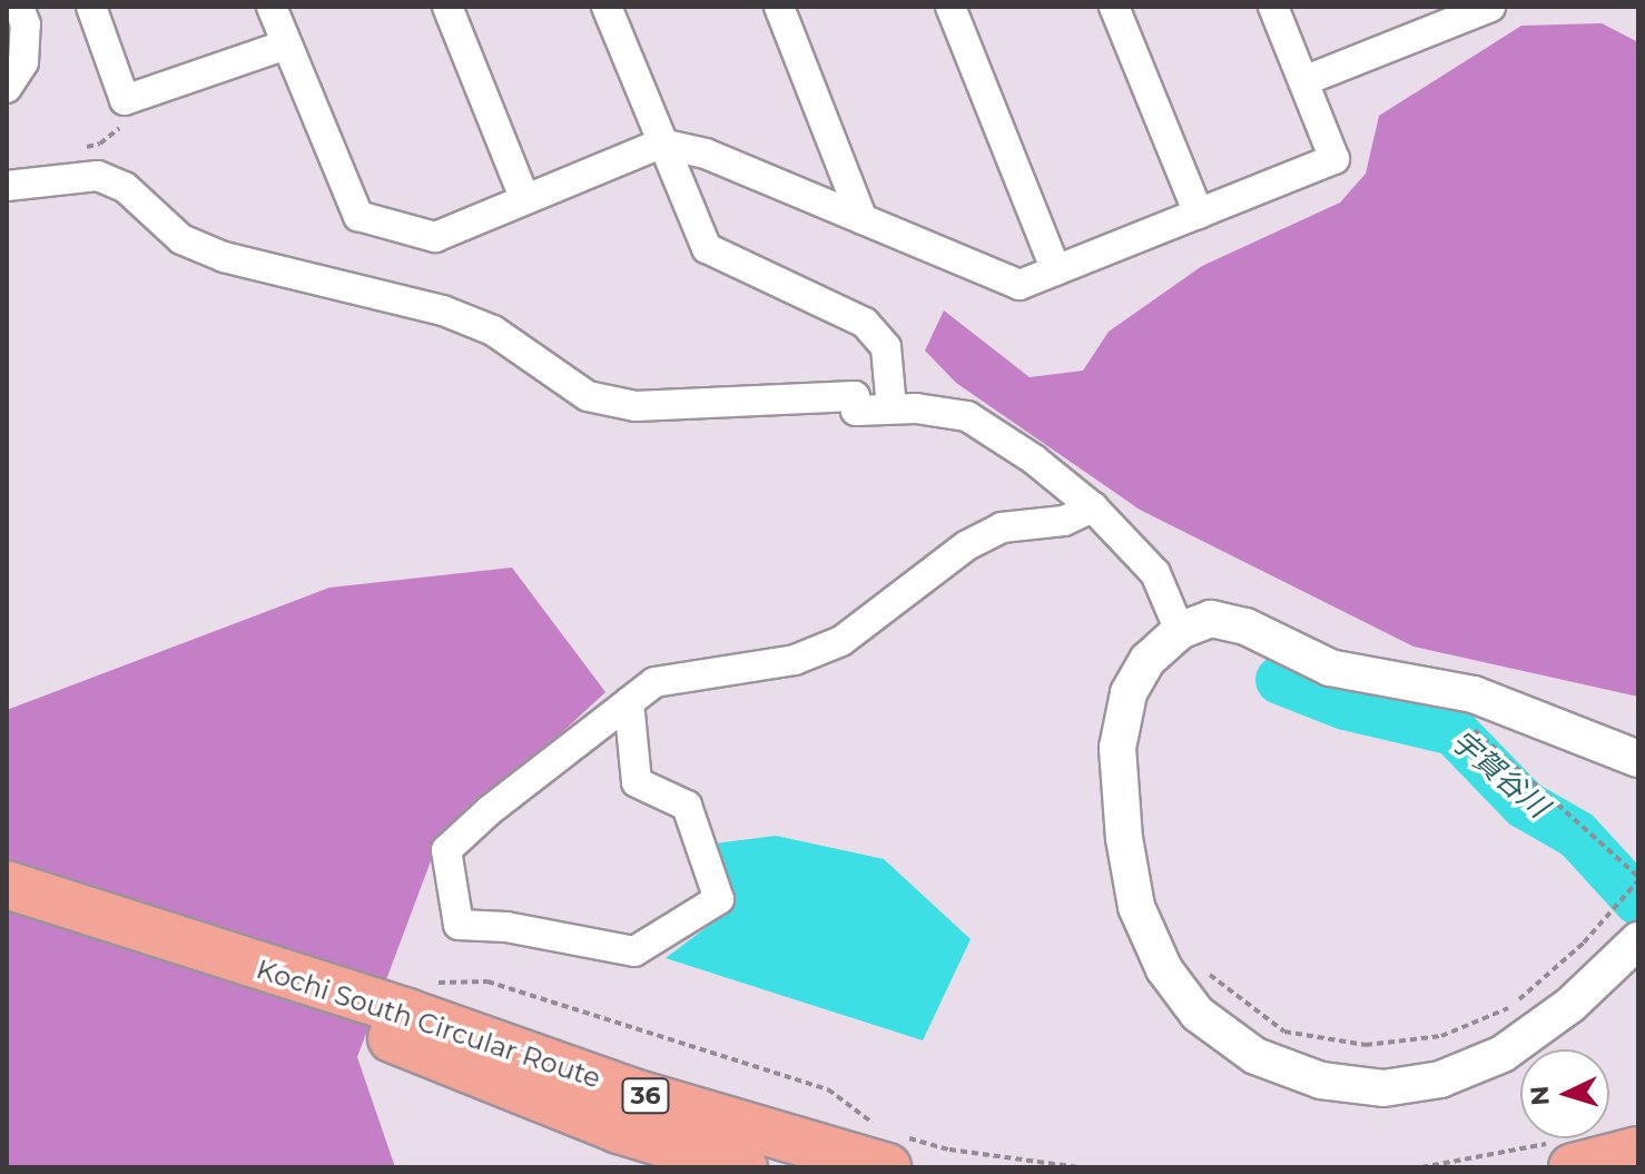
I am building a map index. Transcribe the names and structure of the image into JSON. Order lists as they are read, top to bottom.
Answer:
{
  "streets": {
    "main road": ["Kochi South Circular Route", "36"]
  },
  "water": ["宇賀谷川"],
  "north": "left"
}
